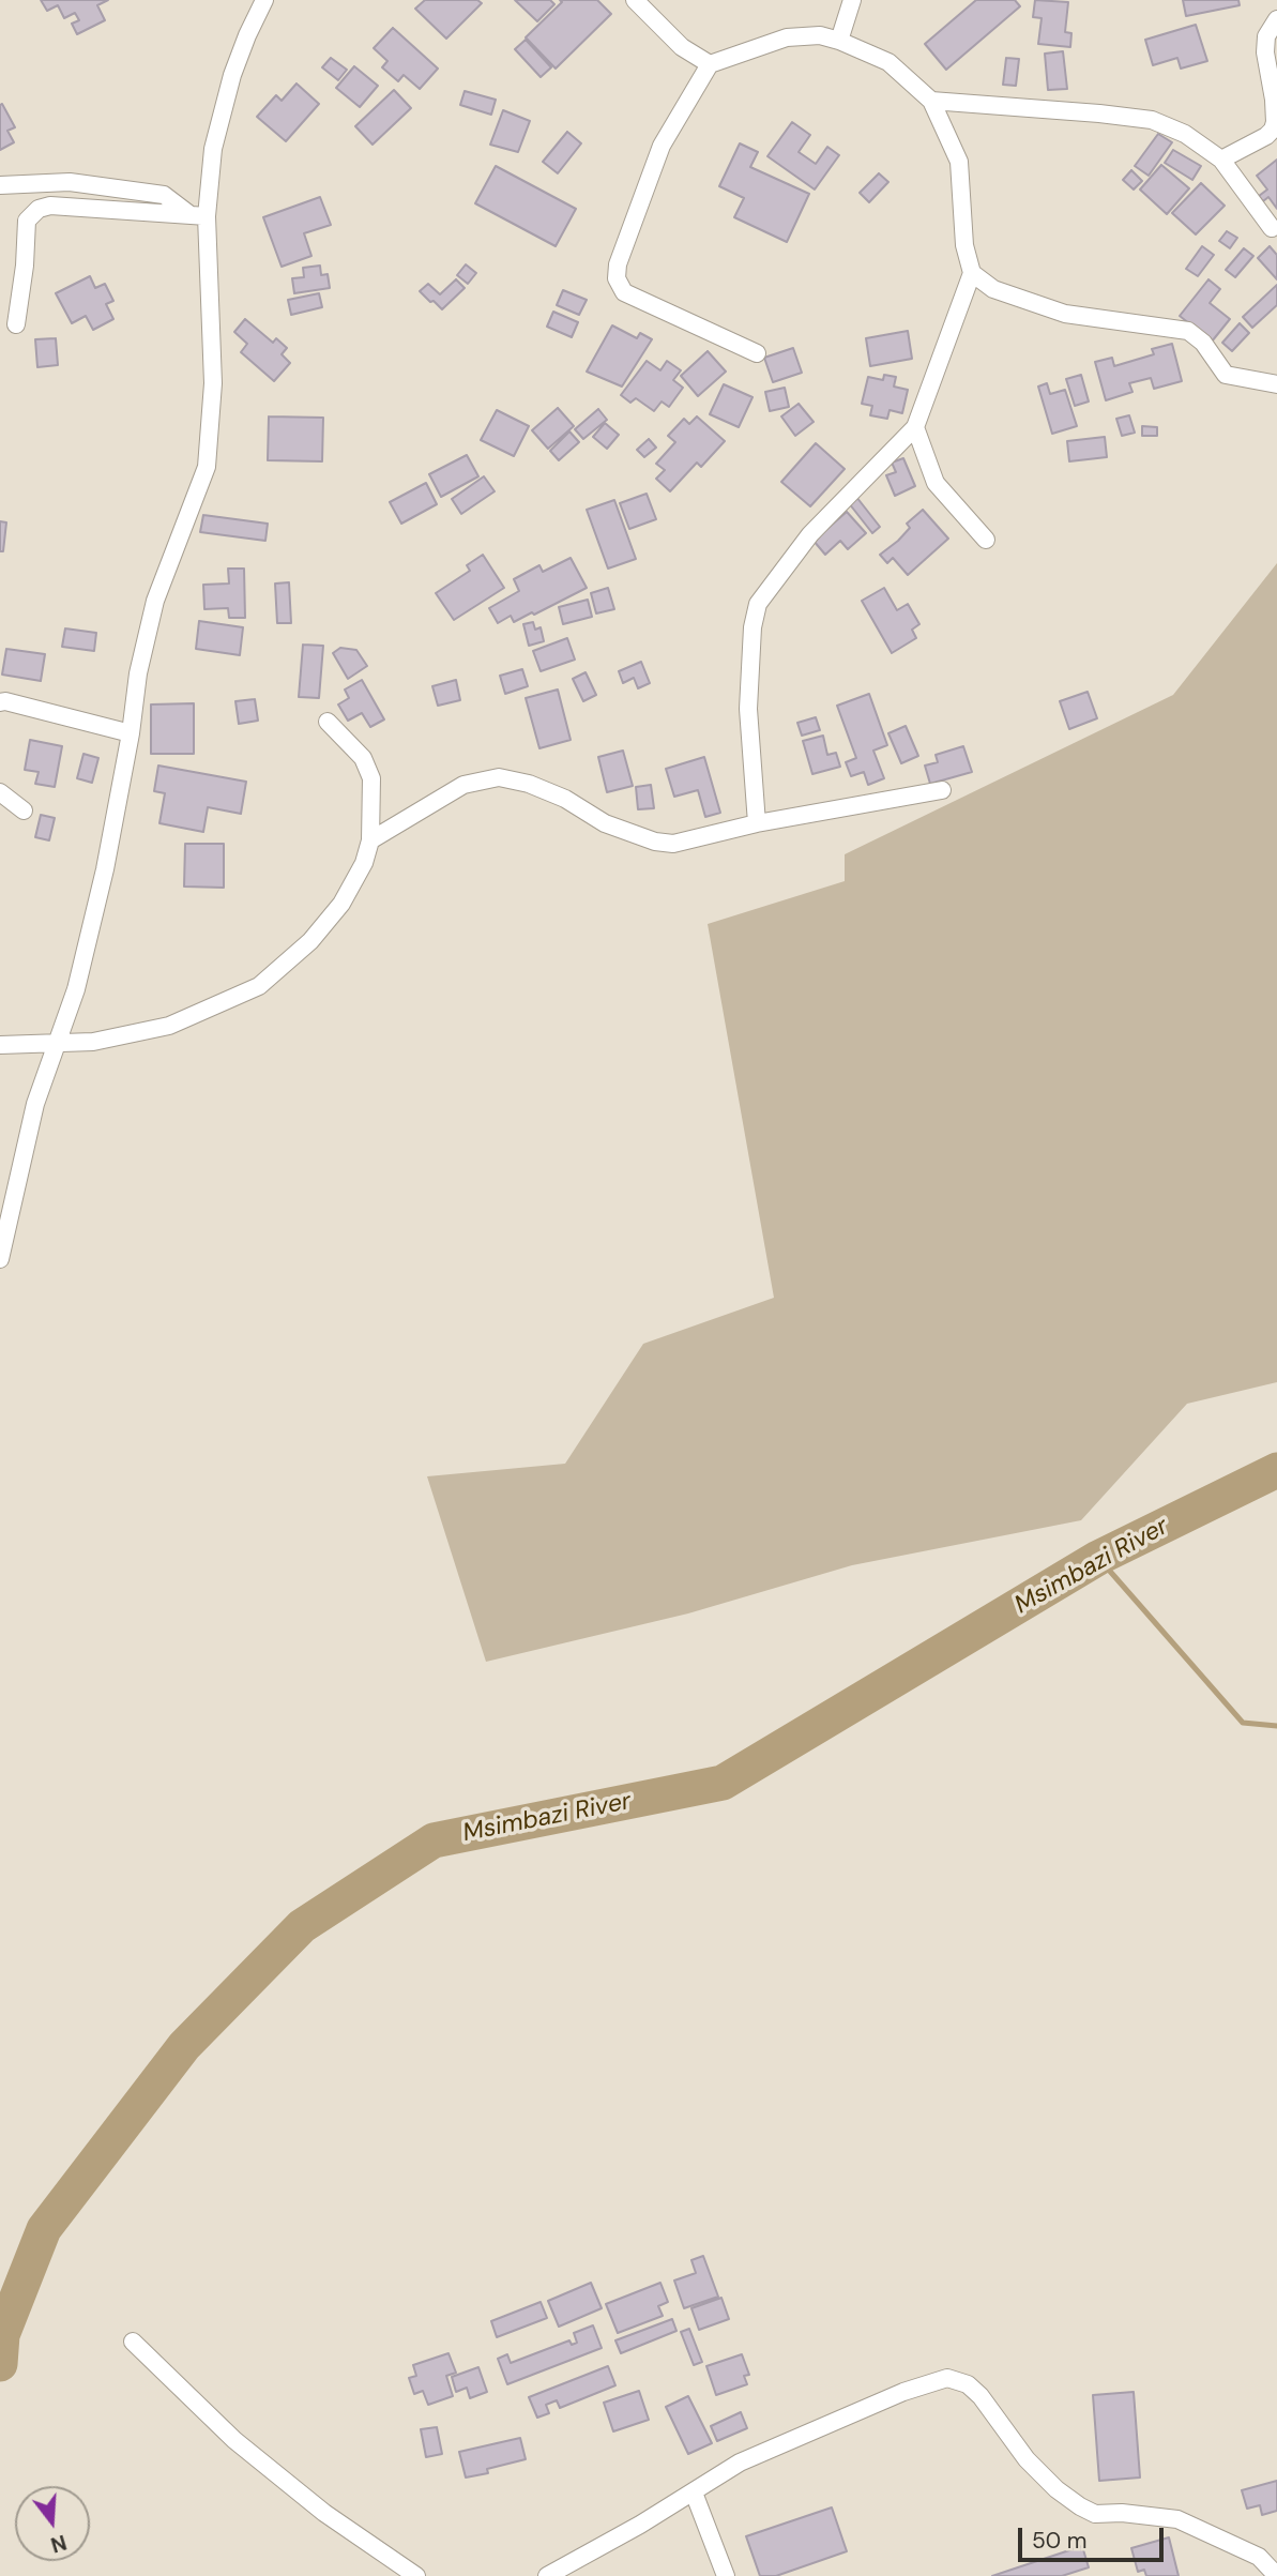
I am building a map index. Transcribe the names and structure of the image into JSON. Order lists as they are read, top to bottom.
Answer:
{
  "water": ["Msimbazi River"],
  "scale_bar": "50 m",
  "north": "bottom"
}
